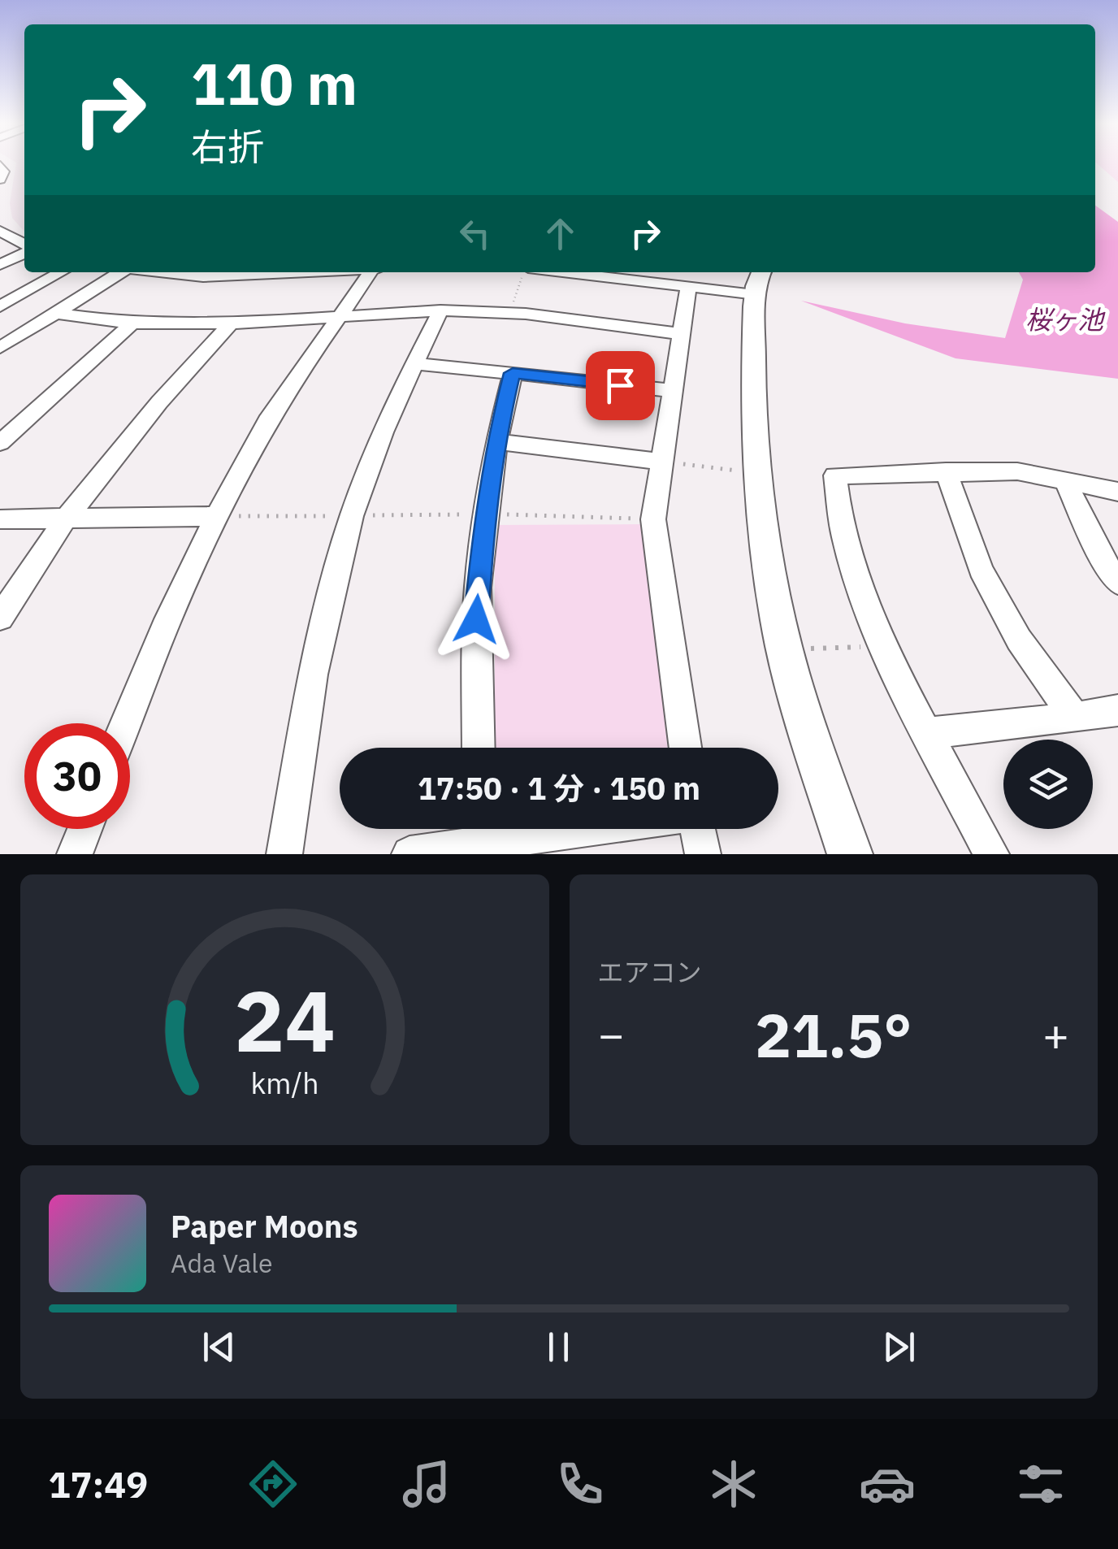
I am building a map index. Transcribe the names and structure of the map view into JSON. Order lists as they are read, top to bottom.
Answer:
{
  "water": ["桜ヶ池"],
  "page": {
    "turn": ["110 m", "右折"],
    "limit": "30",
    "trip": "17:50 · 1 分 · 150 m",
    "tile": "エアコン",
    "heat": ["−", "21.5°", "+"],
    "song": ["Paper Moons", "Ada Vale"],
    "tabs": "17:49",
    "gauge": ["24", "km/h"]
  }
}
